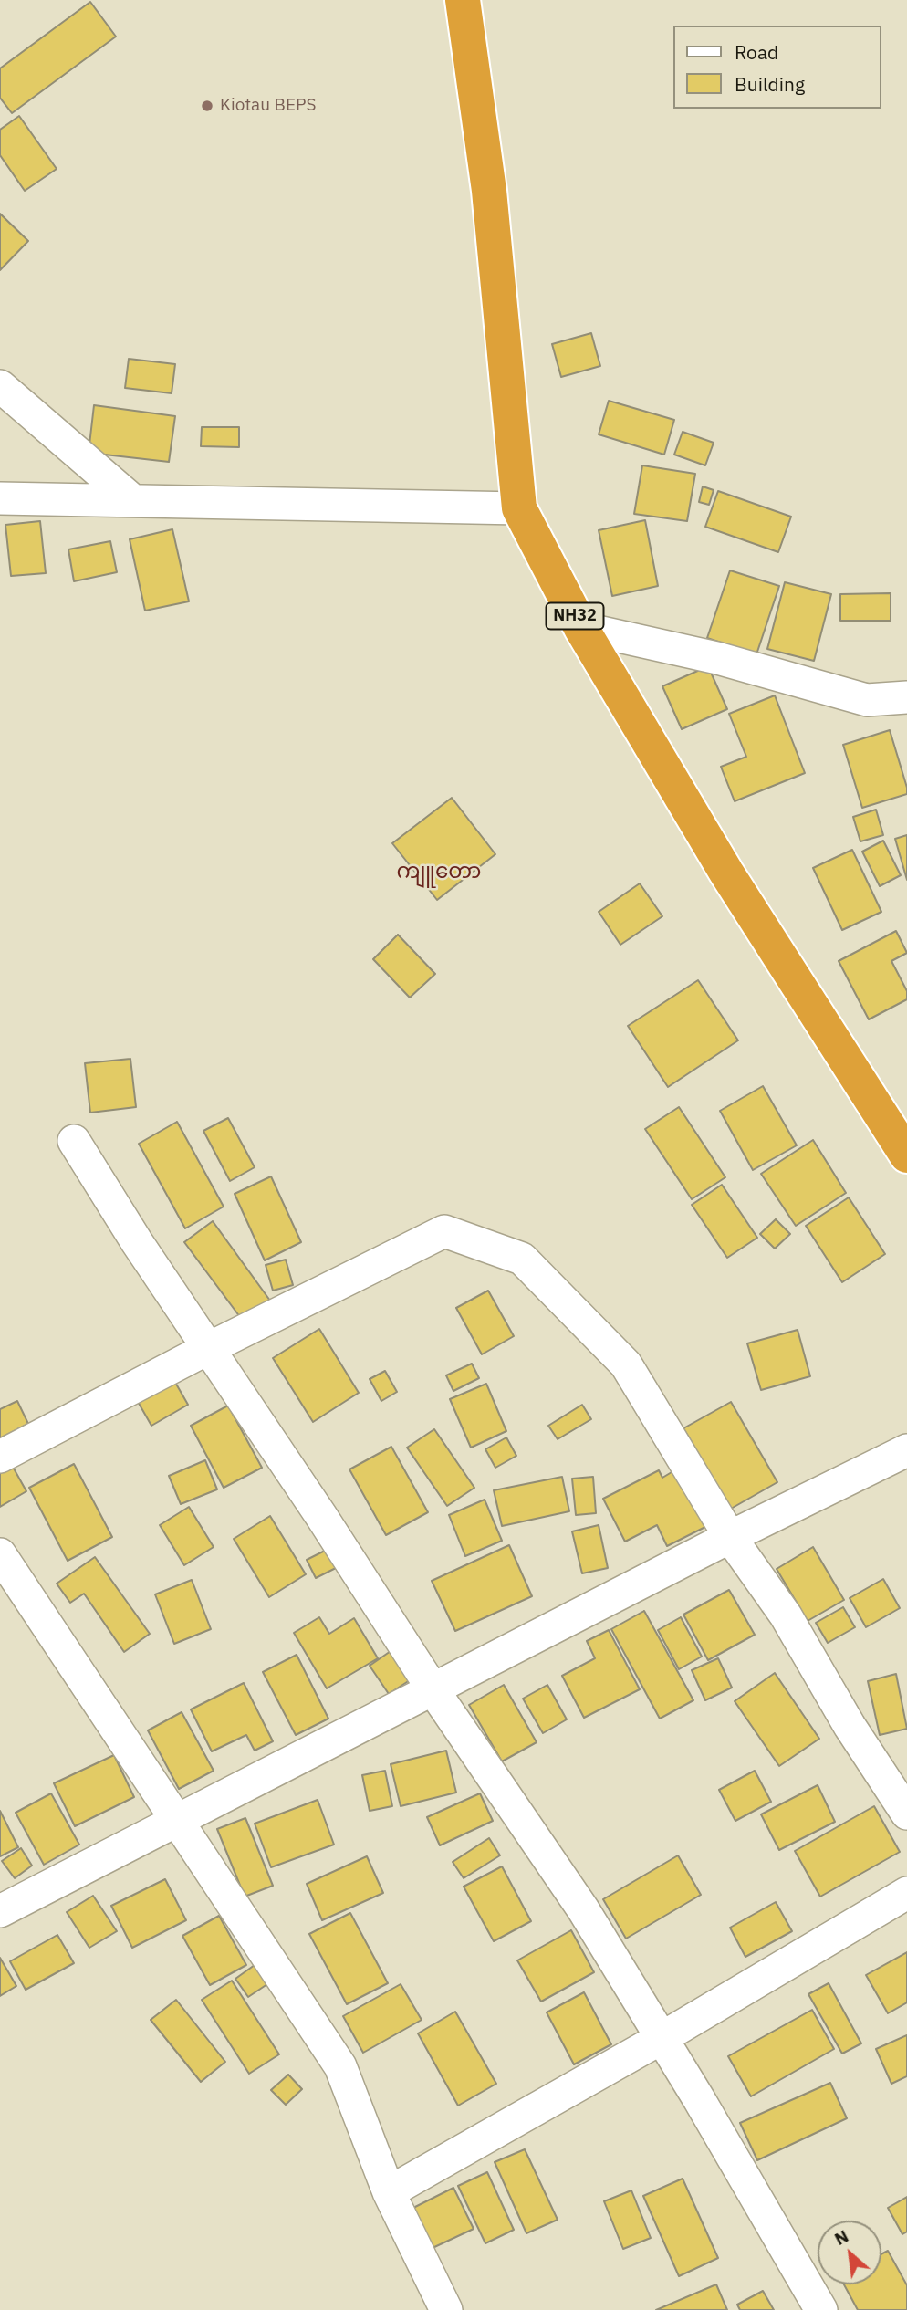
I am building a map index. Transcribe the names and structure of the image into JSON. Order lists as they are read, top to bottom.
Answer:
{
  "streets": {
    "highway": ["NH32"]
  },
  "districts": ["ကျူတော"],
  "places": ["Kiotau BEPS"],
  "legend": ["Road", "Building"],
  "north": "top left"
}
